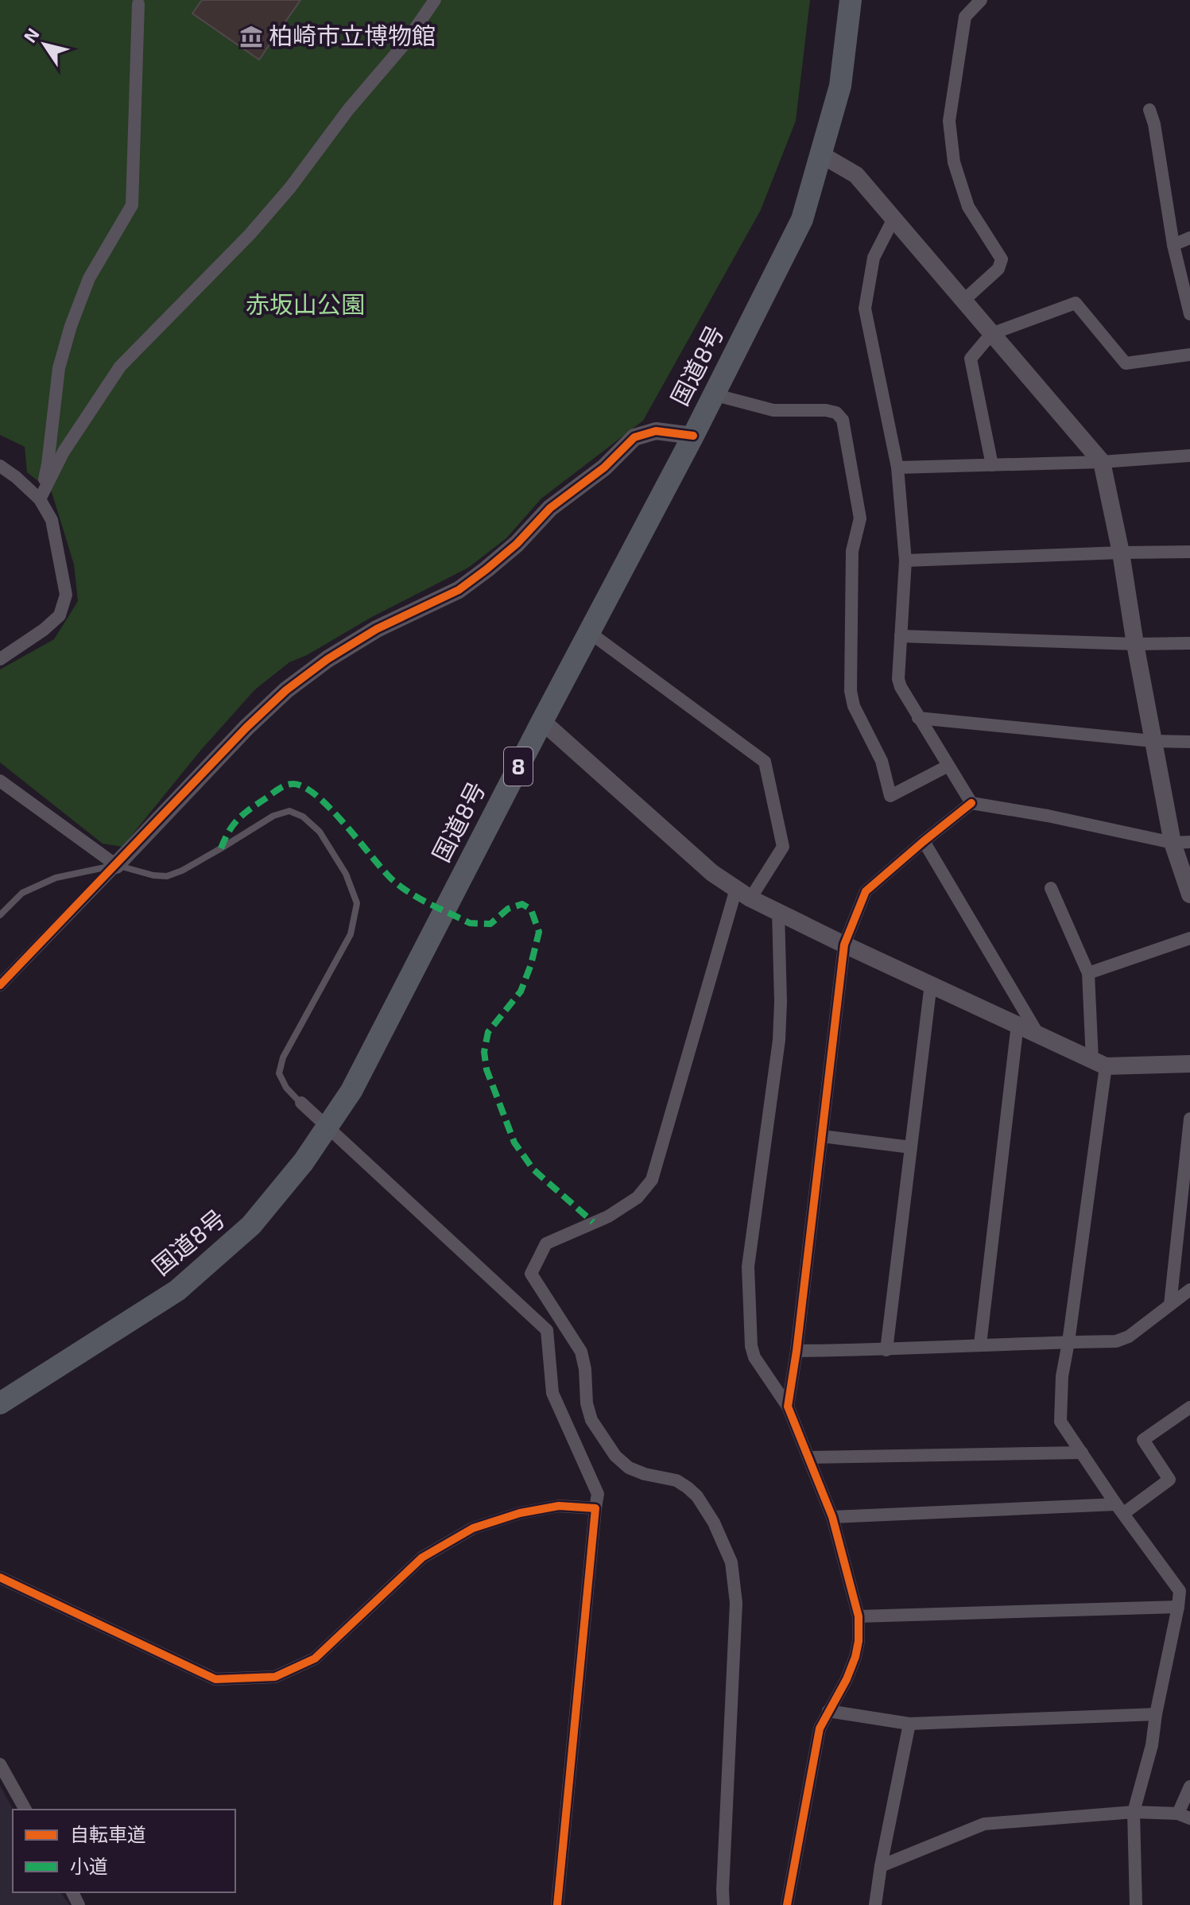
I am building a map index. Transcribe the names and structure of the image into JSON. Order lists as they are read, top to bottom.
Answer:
{
  "streets": {
    "highway": ["国道8号", "8"]
  },
  "parks": ["赤坂山公園"],
  "places": {
    "museum": ["柏崎市立博物館"]
  },
  "legend": ["自転車道", "小道"],
  "north": "top left"
}
